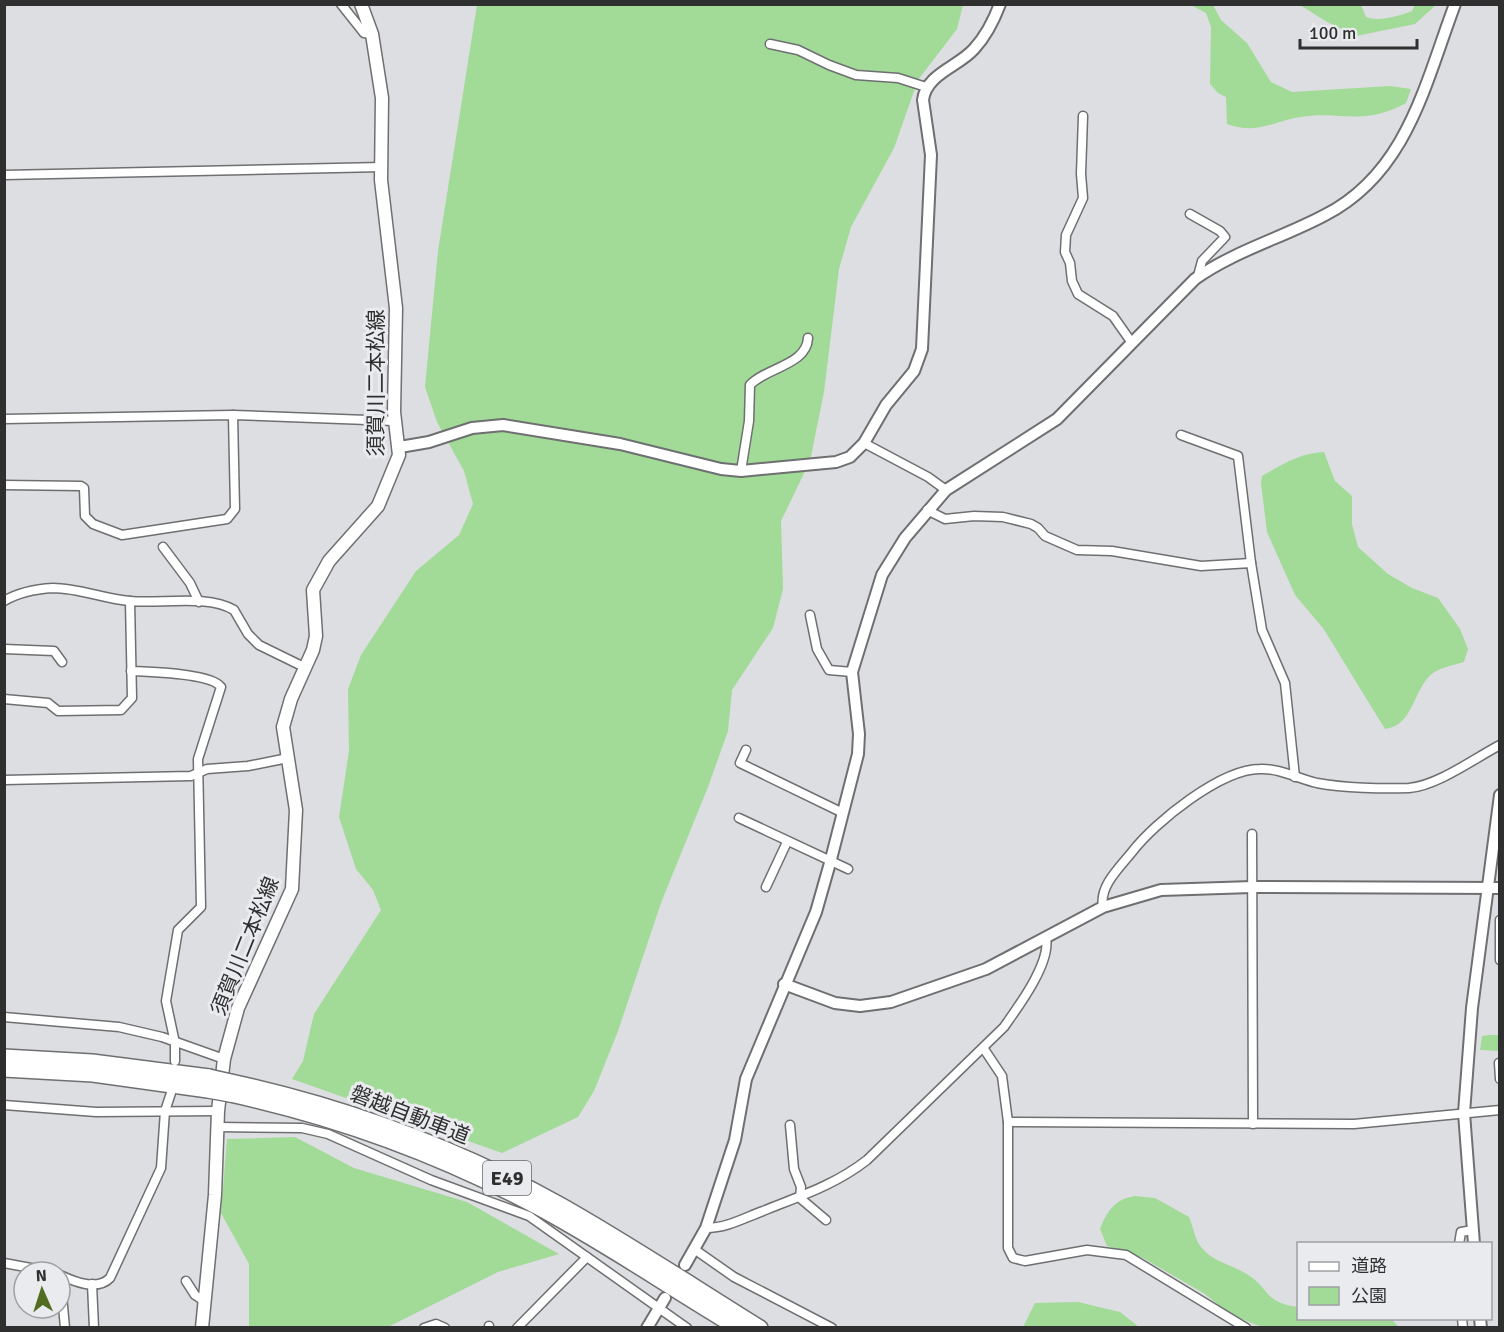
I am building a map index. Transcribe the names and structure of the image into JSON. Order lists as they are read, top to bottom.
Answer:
{
  "streets": {
    "highway": ["磐越自動車道", "E49"],
    "main road": ["須賀川二本松線"]
  },
  "legend": ["道路", "公園"],
  "scale_bar": "100 m",
  "north": "top"
}
